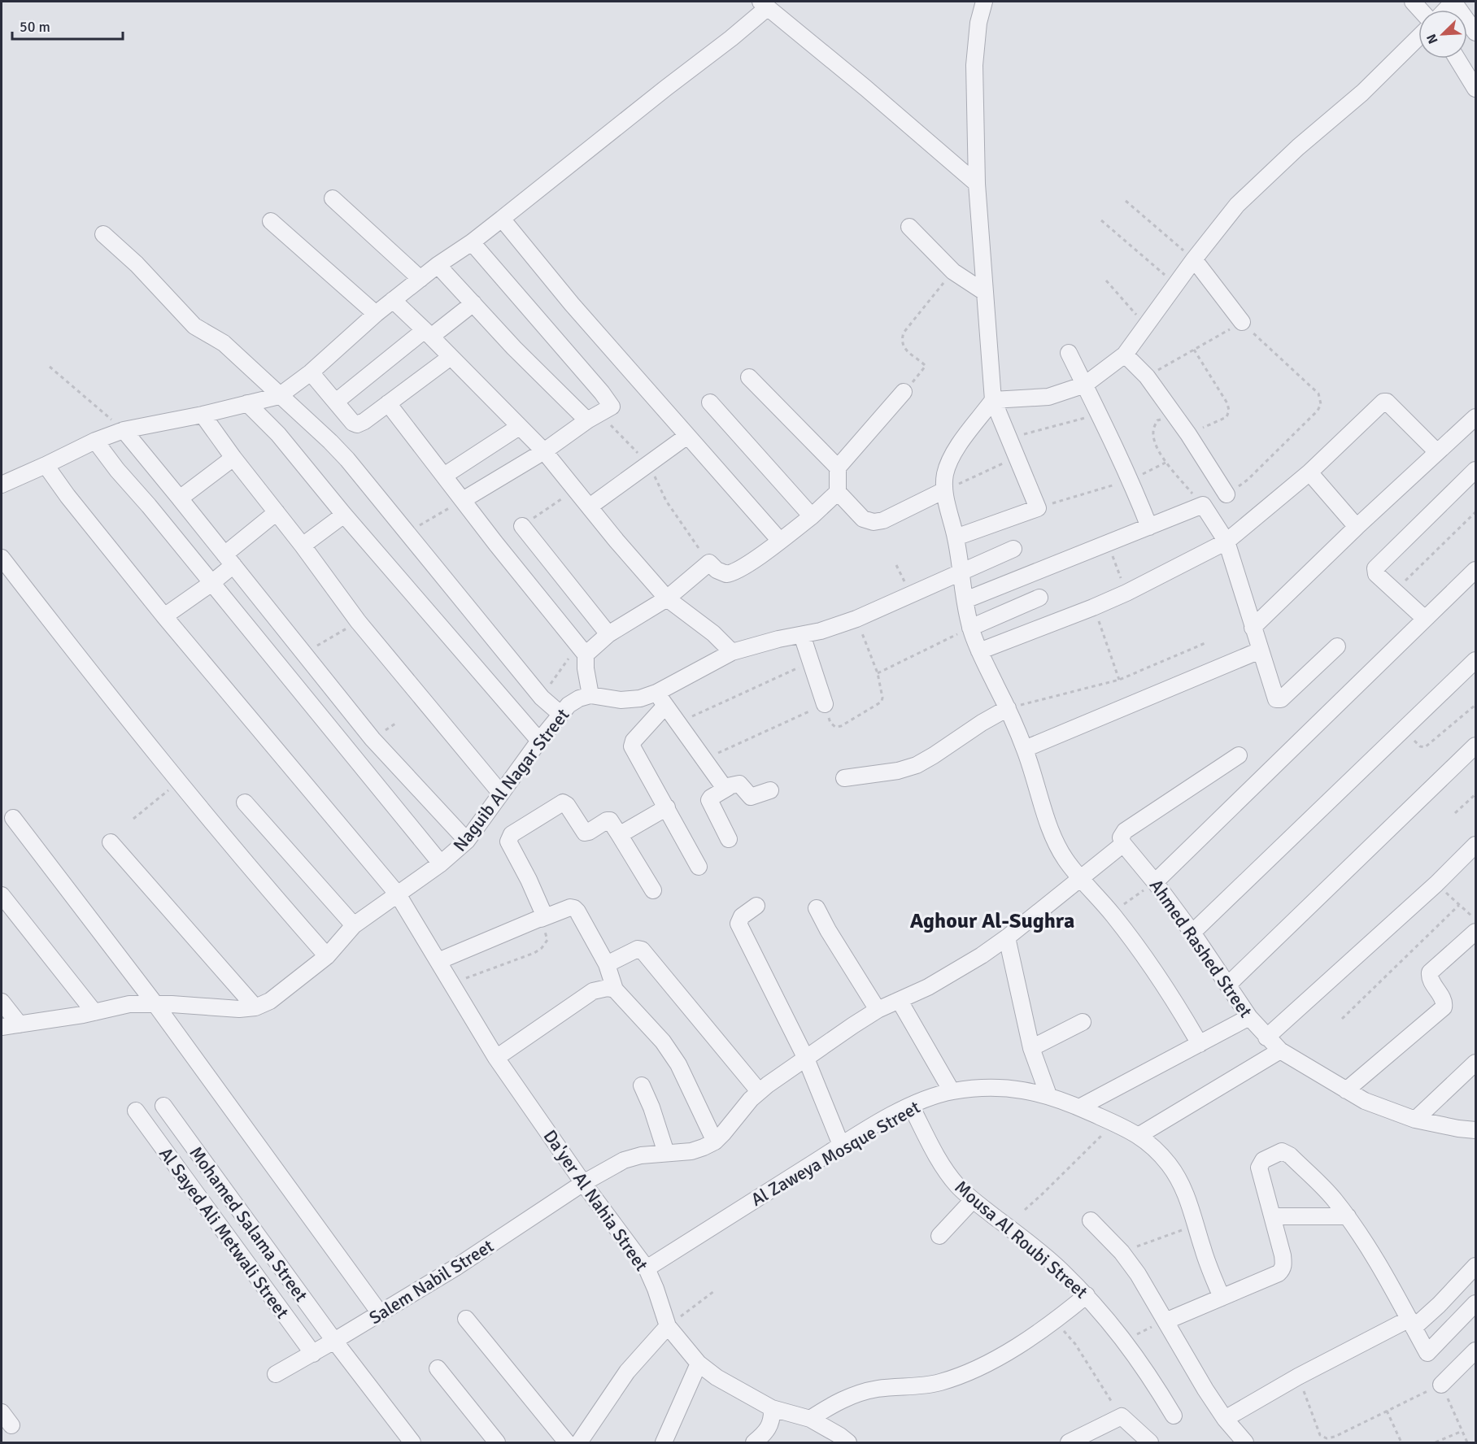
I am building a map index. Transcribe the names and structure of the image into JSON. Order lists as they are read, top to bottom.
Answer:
{
  "streets": {
    "street": [
      "Naguib Al Nagar Street",
      "Ahmed Rashed Street",
      "Al Zaweya Mosque Street",
      "Da'yer Al Nahia Street",
      "Mohamed Salama Street",
      "Al Sayed Ali Metwali Street",
      "Mousa Al Roubi Street",
      "Salem Nabil Street"
    ]
  },
  "crossings": [
    ["Naguib Al Nagar Street", "Da'yer Al Nahia Street"],
    ["Al Zaweya Mosque Street", "Da'yer Al Nahia Street"],
    ["Al Zaweya Mosque Street", "Mousa Al Roubi Street"],
    ["Da'yer Al Nahia Street", "Salem Nabil Street"],
    ["Mohamed Salama Street", "Salem Nabil Street"],
    ["Al Sayed Ali Metwali Street", "Salem Nabil Street"]
  ],
  "districts": ["Aghour Al-Sughra"],
  "scale_bar": "50 m",
  "north": "bottom left"
}
